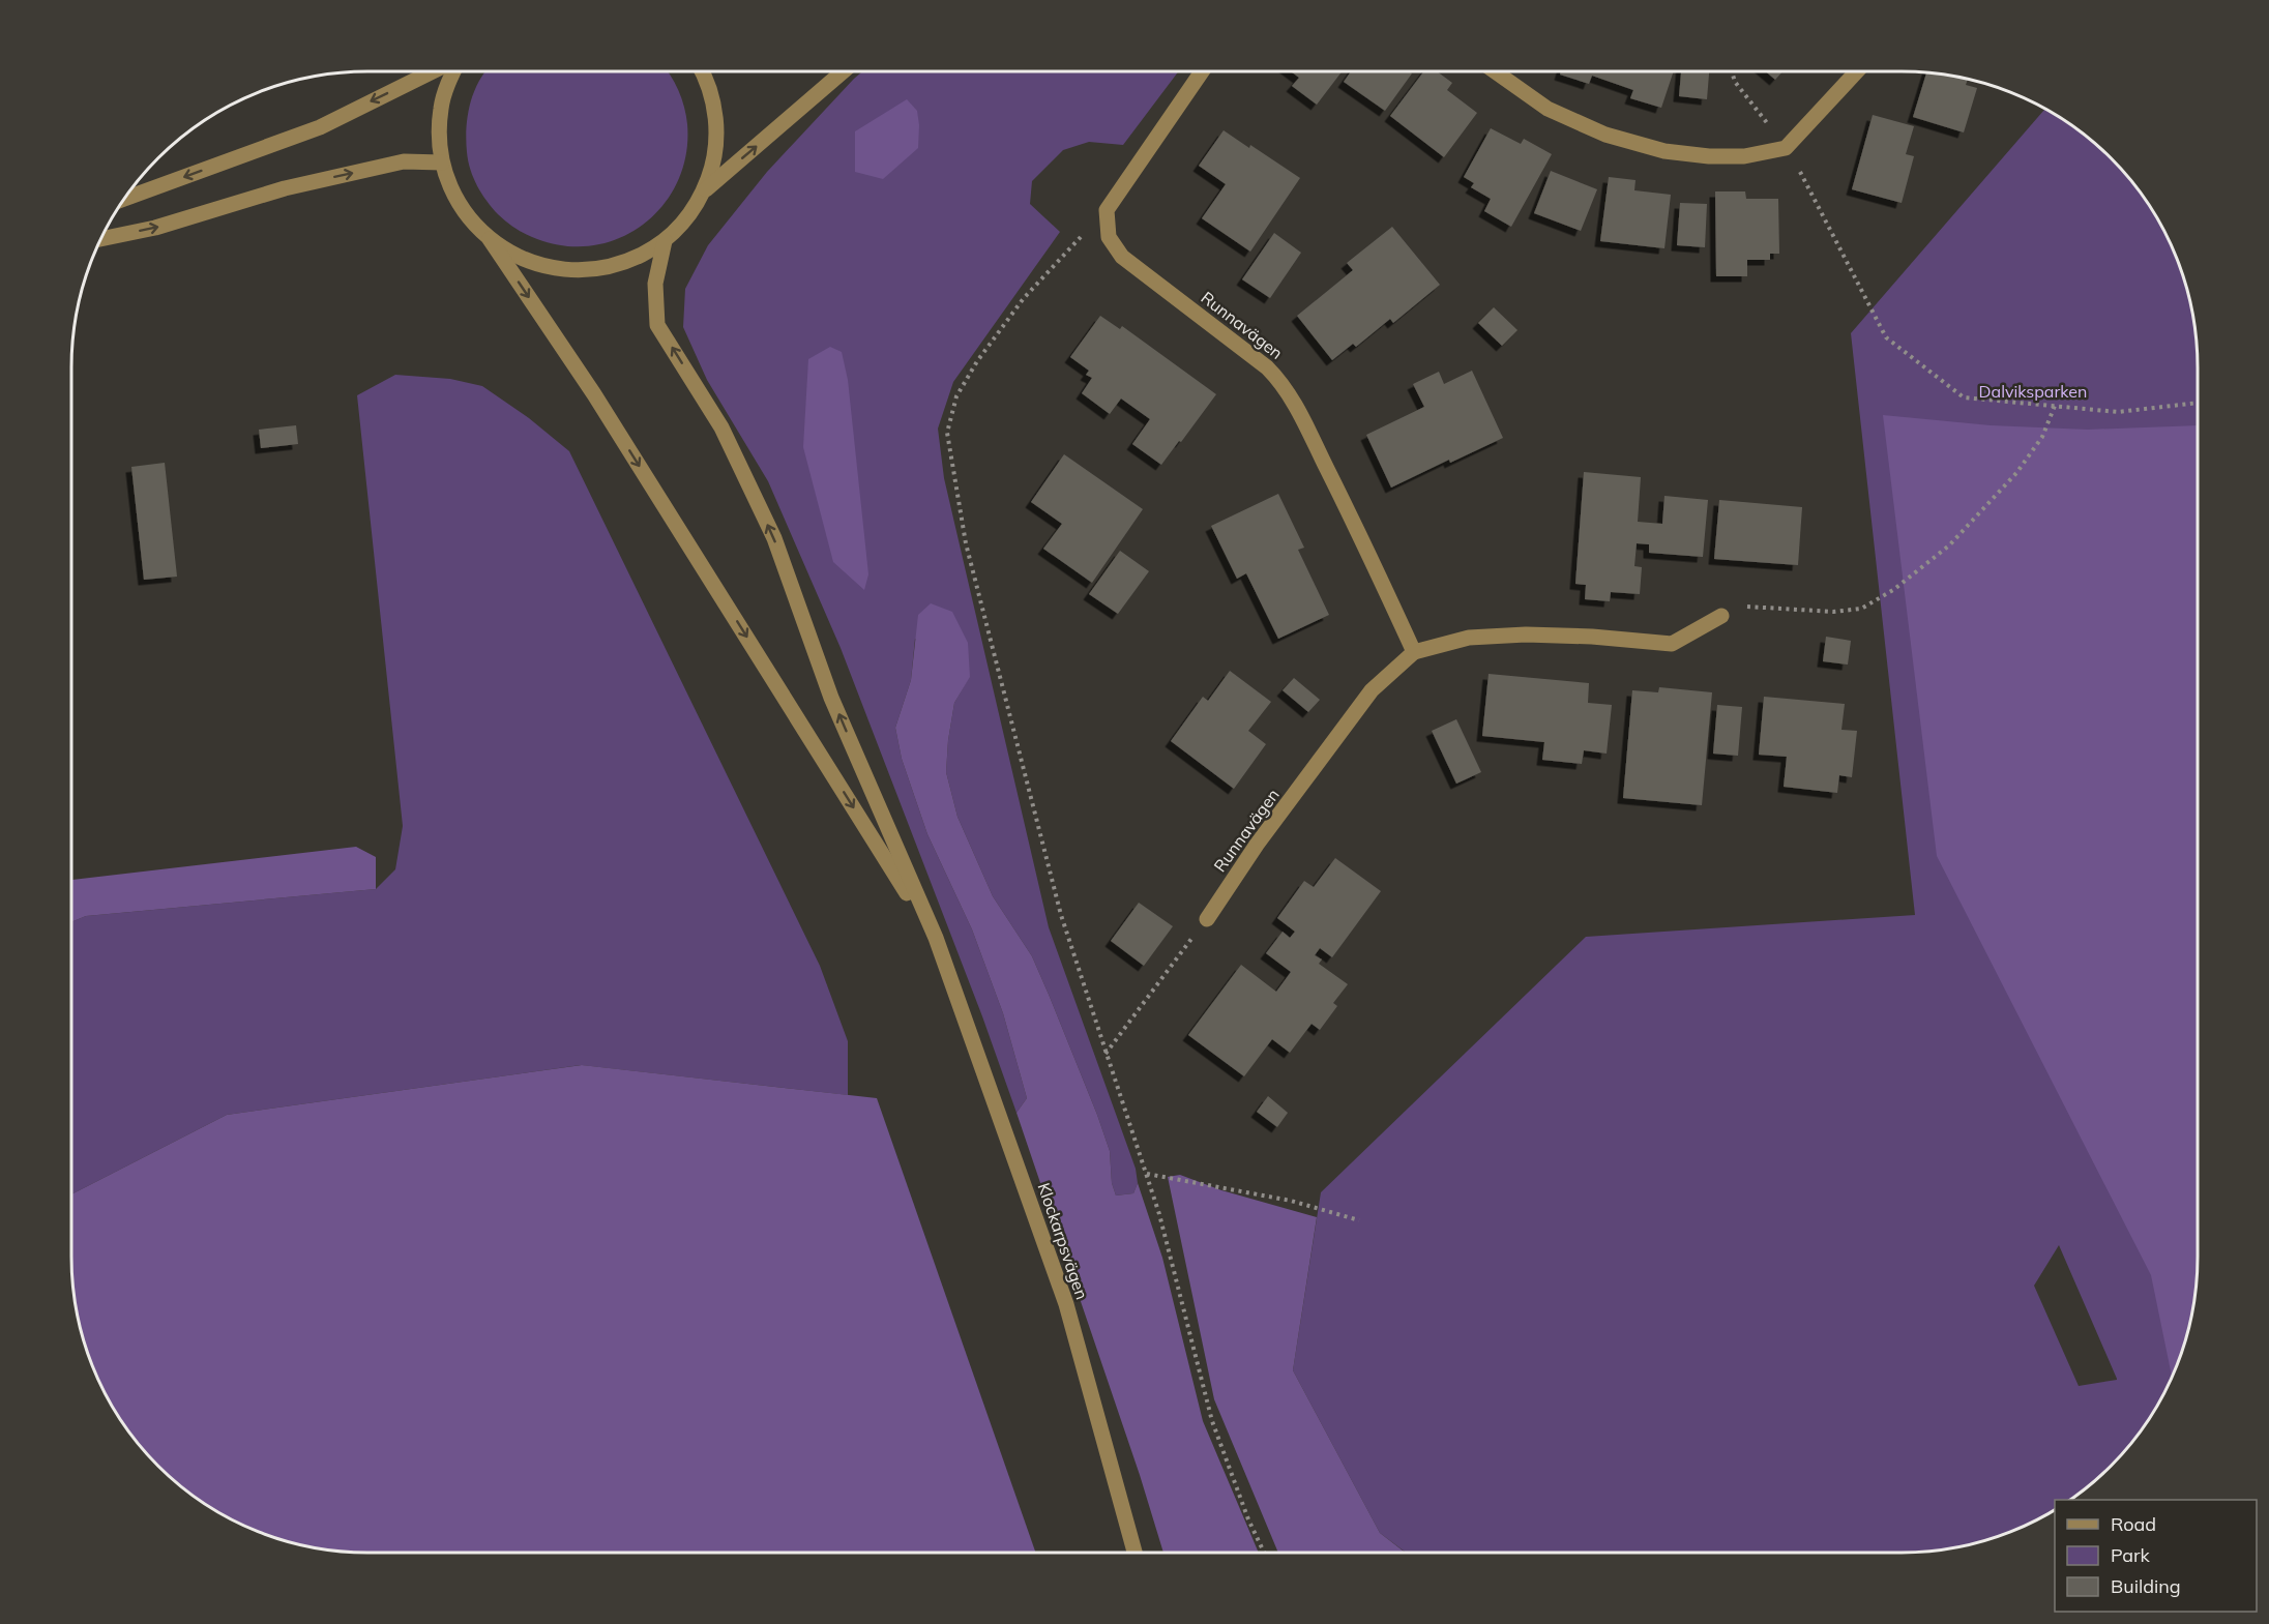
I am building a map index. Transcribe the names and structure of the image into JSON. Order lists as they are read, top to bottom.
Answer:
{
  "streets": {
    "street": ["Runnavägen", "Klockarpsvägen"]
  },
  "parks": ["Dalviksparken"],
  "legend": ["Road", "Park", "Building"]
}
